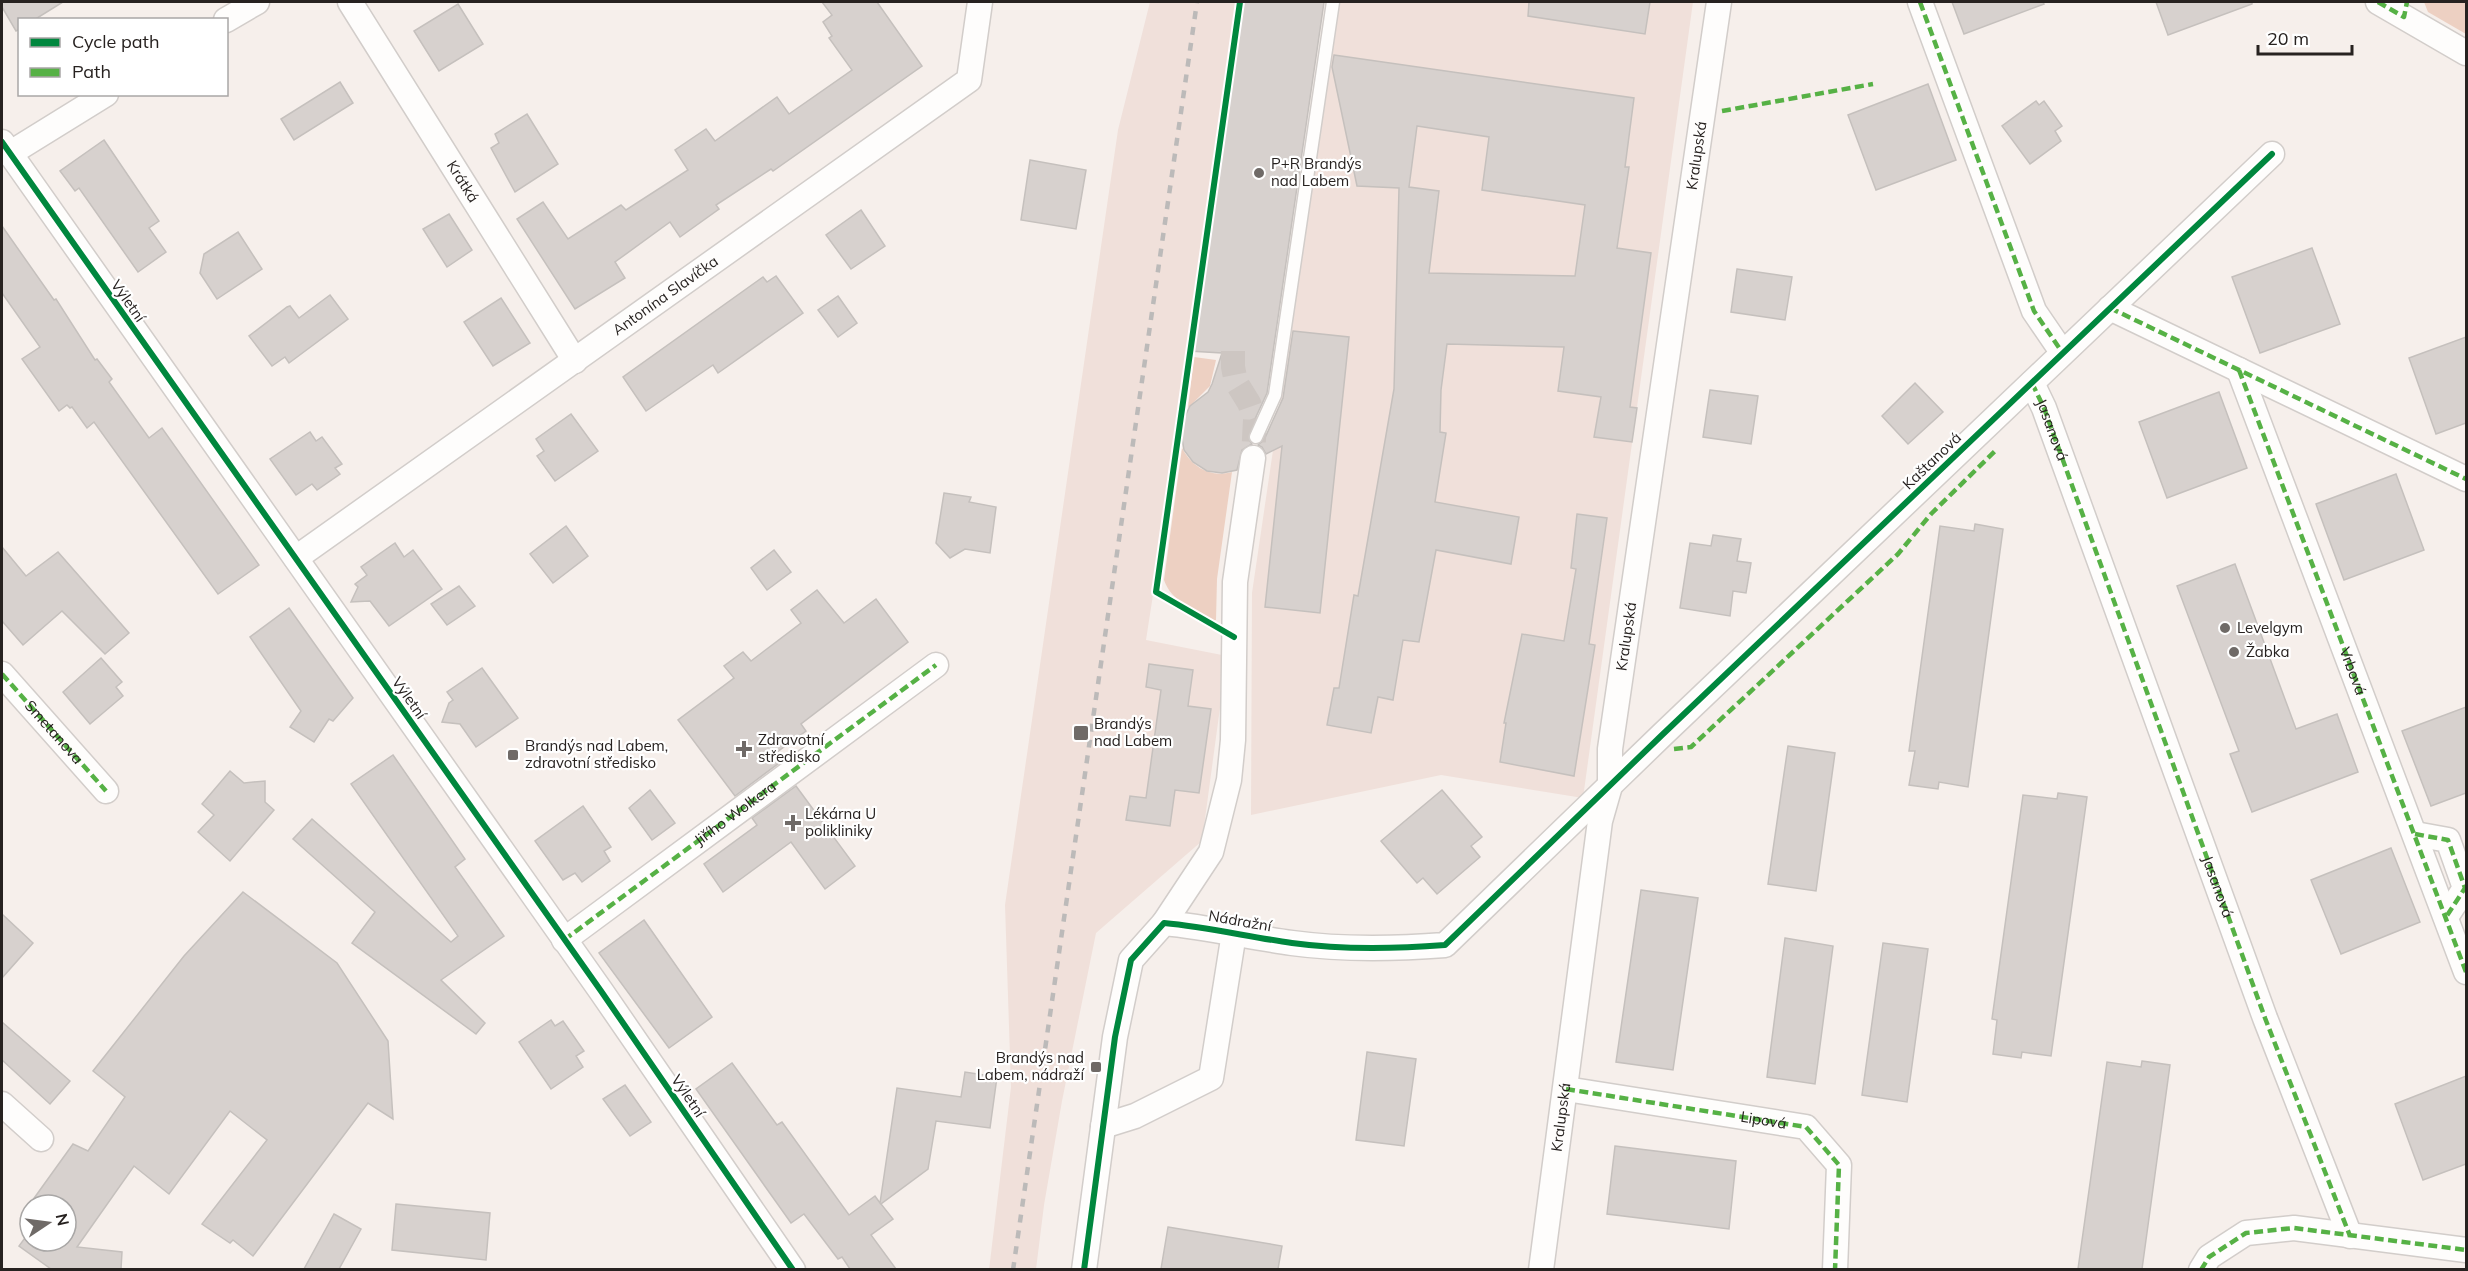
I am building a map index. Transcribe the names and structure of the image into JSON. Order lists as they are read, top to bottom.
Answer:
{
  "streets": {
    "street": [
      "Kralupská",
      "Krátká",
      "Antonína Slavíčka",
      "Výletní",
      "Jasanová",
      "Kaštanová",
      "Vrbová",
      "Smetanova",
      "Jiřího Wolkera",
      "Nádražní",
      "Lipová"
    ]
  },
  "crossings": [
    ["Kralupská", "Kaštanová"],
    ["Kralupská", "Nádražní"],
    ["Kralupská", "Lipová"],
    ["Krátká", "Antonína Slavíčka"],
    ["Antonína Slavíčka", "Výletní"],
    ["Výletní", "Jiřího Wolkera"],
    ["Jasanová", "Kaštanová"],
    ["Kaštanová", "Nádražní"]
  ],
  "places": {
    "other": ["P+R Brandýs nad Labem", "Levelgym", "Žabka"],
    "transit": ["Brandýs nad Labem", "Brandýs nad Labem, zdravotní středisko", "Brandýs nad Labem, nádraží"],
    "health": ["Zdravotní středisko", "Lékárna U polikliniky"]
  },
  "legend": ["Cycle path", "Path"],
  "scale_bar": "20 m",
  "north": "right"
}
